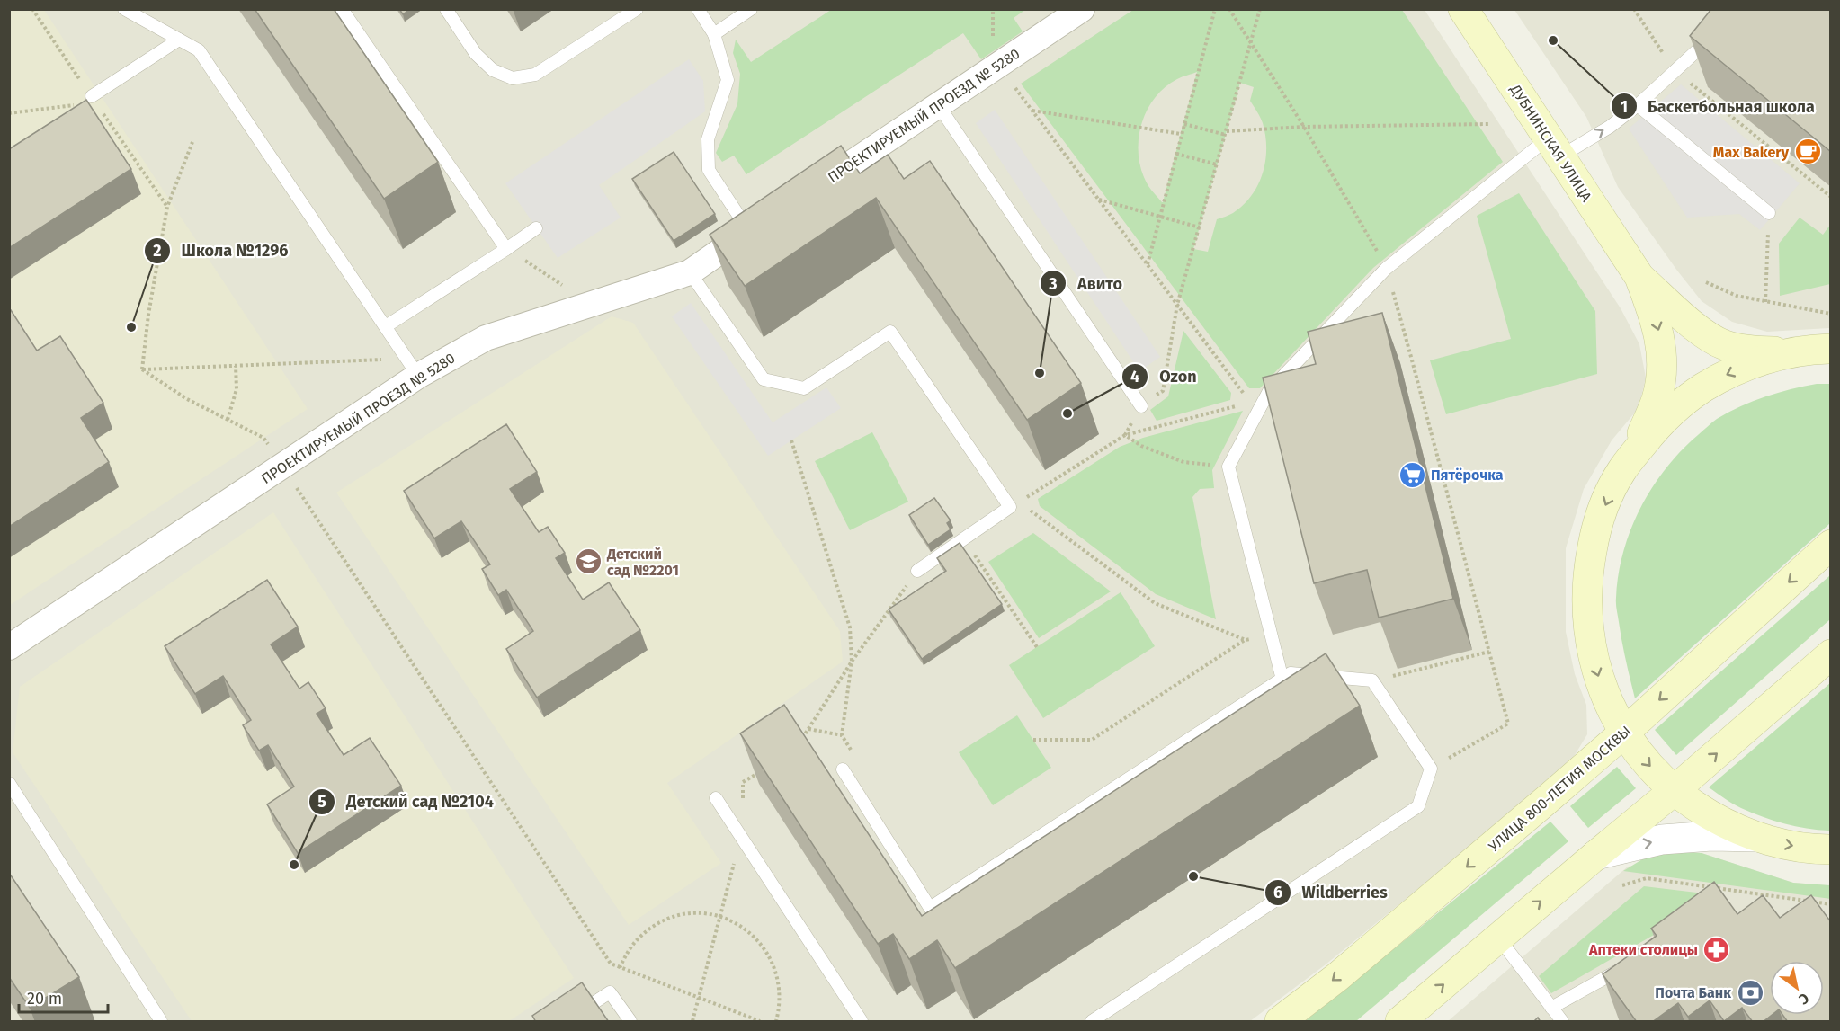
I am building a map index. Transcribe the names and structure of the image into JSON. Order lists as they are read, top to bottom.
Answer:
{
  "streets": {
    "main road": ["ДУБНИНСКАЯ УЛИЦА", "УЛИЦА 800-ЛЕТИЯ МОСКВЫ"],
    "street": ["ПРОЕКТИРУЕМЫЙ ПРОЕЗД № 5280"]
  },
  "places": {
    "other": [
      "Баскетбольная школа",
      "Школа №1296",
      "Авито",
      "Ozon",
      "Детский сад №2104",
      "Wildberries"
    ],
    "cafe": ["Max Bakery"],
    "supermarket": ["Пятёрочка"],
    "school or university": ["Детский сад №2201"],
    "pharmacy": ["Аптеки столицы"],
    "bank": ["Почта Банк"]
  },
  "scale_bar": "20 m",
  "north": "bottom right"
}
